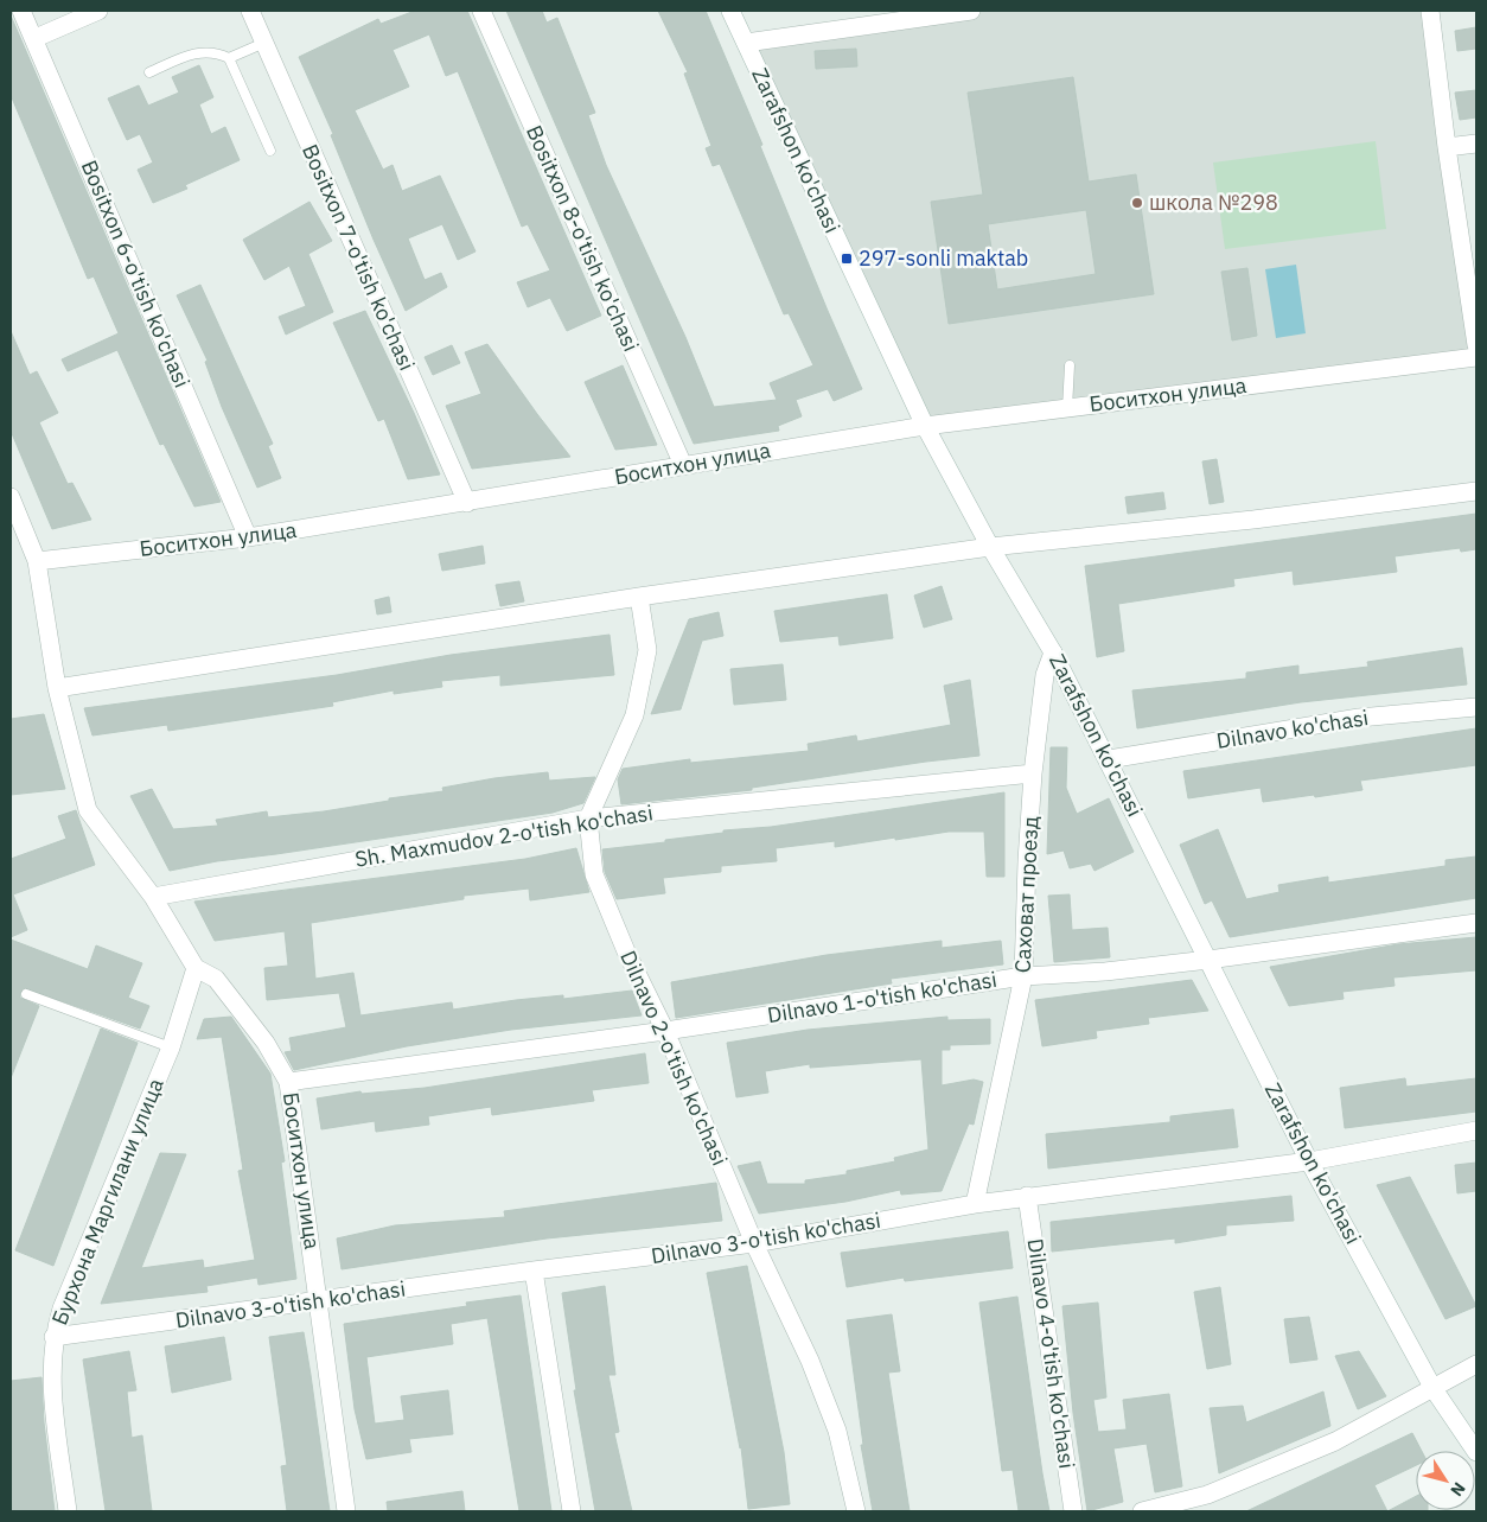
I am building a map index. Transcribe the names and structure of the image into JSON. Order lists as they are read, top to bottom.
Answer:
{
  "streets": {
    "street": [
      "Zarafshon ko'chasi",
      "Bositxon 8-o'tish ko'chasi",
      "Bositxon 7-o'tish ko'chasi",
      "Bositxon 6-o'tish ko'chasi",
      "Боситхон улица",
      "Dilnavo ko'chasi",
      "Sh. Maxmudov 2-o'tish ko'chasi",
      "Саховат проезд",
      "Dilnavo 1-o'tish ko'chasi",
      "Dilnavo 2-o'tish ko'chasi",
      "Бурхона Маргилани улица",
      "Dilnavo 3-o'tish ko'chasi",
      "Dilnavo 4-o'tish ko'chasi"
    ]
  },
  "crossings": [
    ["Zarafshon ko'chasi", "Боситхон улица"],
    ["Zarafshon ko'chasi", "Dilnavo ko'chasi"],
    ["Zarafshon ko'chasi", "Саховат проезд"],
    ["Zarafshon ko'chasi", "Dilnavo 1-o'tish ko'chasi"],
    ["Zarafshon ko'chasi", "Dilnavo 3-o'tish ko'chasi"],
    ["Bositxon 8-o'tish ko'chasi", "Боситхон улица"],
    ["Bositxon 7-o'tish ko'chasi", "Боситхон улица"],
    ["Bositxon 6-o'tish ko'chasi", "Боситхон улица"],
    ["Боситхон улица", "Sh. Maxmudov 2-o'tish ko'chasi"],
    ["Боситхон улица", "Dilnavo 1-o'tish ko'chasi"],
    ["Боситхон улица", "Бурхона Маргилани улица"],
    ["Боситхон улица", "Dilnavo 3-o'tish ko'chasi"],
    ["Sh. Maxmudov 2-o'tish ko'chasi", "Саховат проезд"],
    ["Sh. Maxmudov 2-o'tish ko'chasi", "Dilnavo 2-o'tish ko'chasi"],
    ["Саховат проезд", "Dilnavo 1-o'tish ko'chasi"],
    ["Саховат проезд", "Dilnavo 3-o'tish ko'chasi"],
    ["Dilnavo 1-o'tish ko'chasi", "Dilnavo 2-o'tish ko'chasi"],
    ["Dilnavo 2-o'tish ko'chasi", "Dilnavo 3-o'tish ko'chasi"],
    ["Бурхона Маргилани улица", "Dilnavo 3-o'tish ko'chasi"],
    ["Dilnavo 3-o'tish ko'chasi", "Dilnavo 4-o'tish ko'chasi"]
  ],
  "places": {
    "other": ["школа №298"],
    "transit": ["297-sonli maktab"]
  },
  "north": "bottom right"
}
